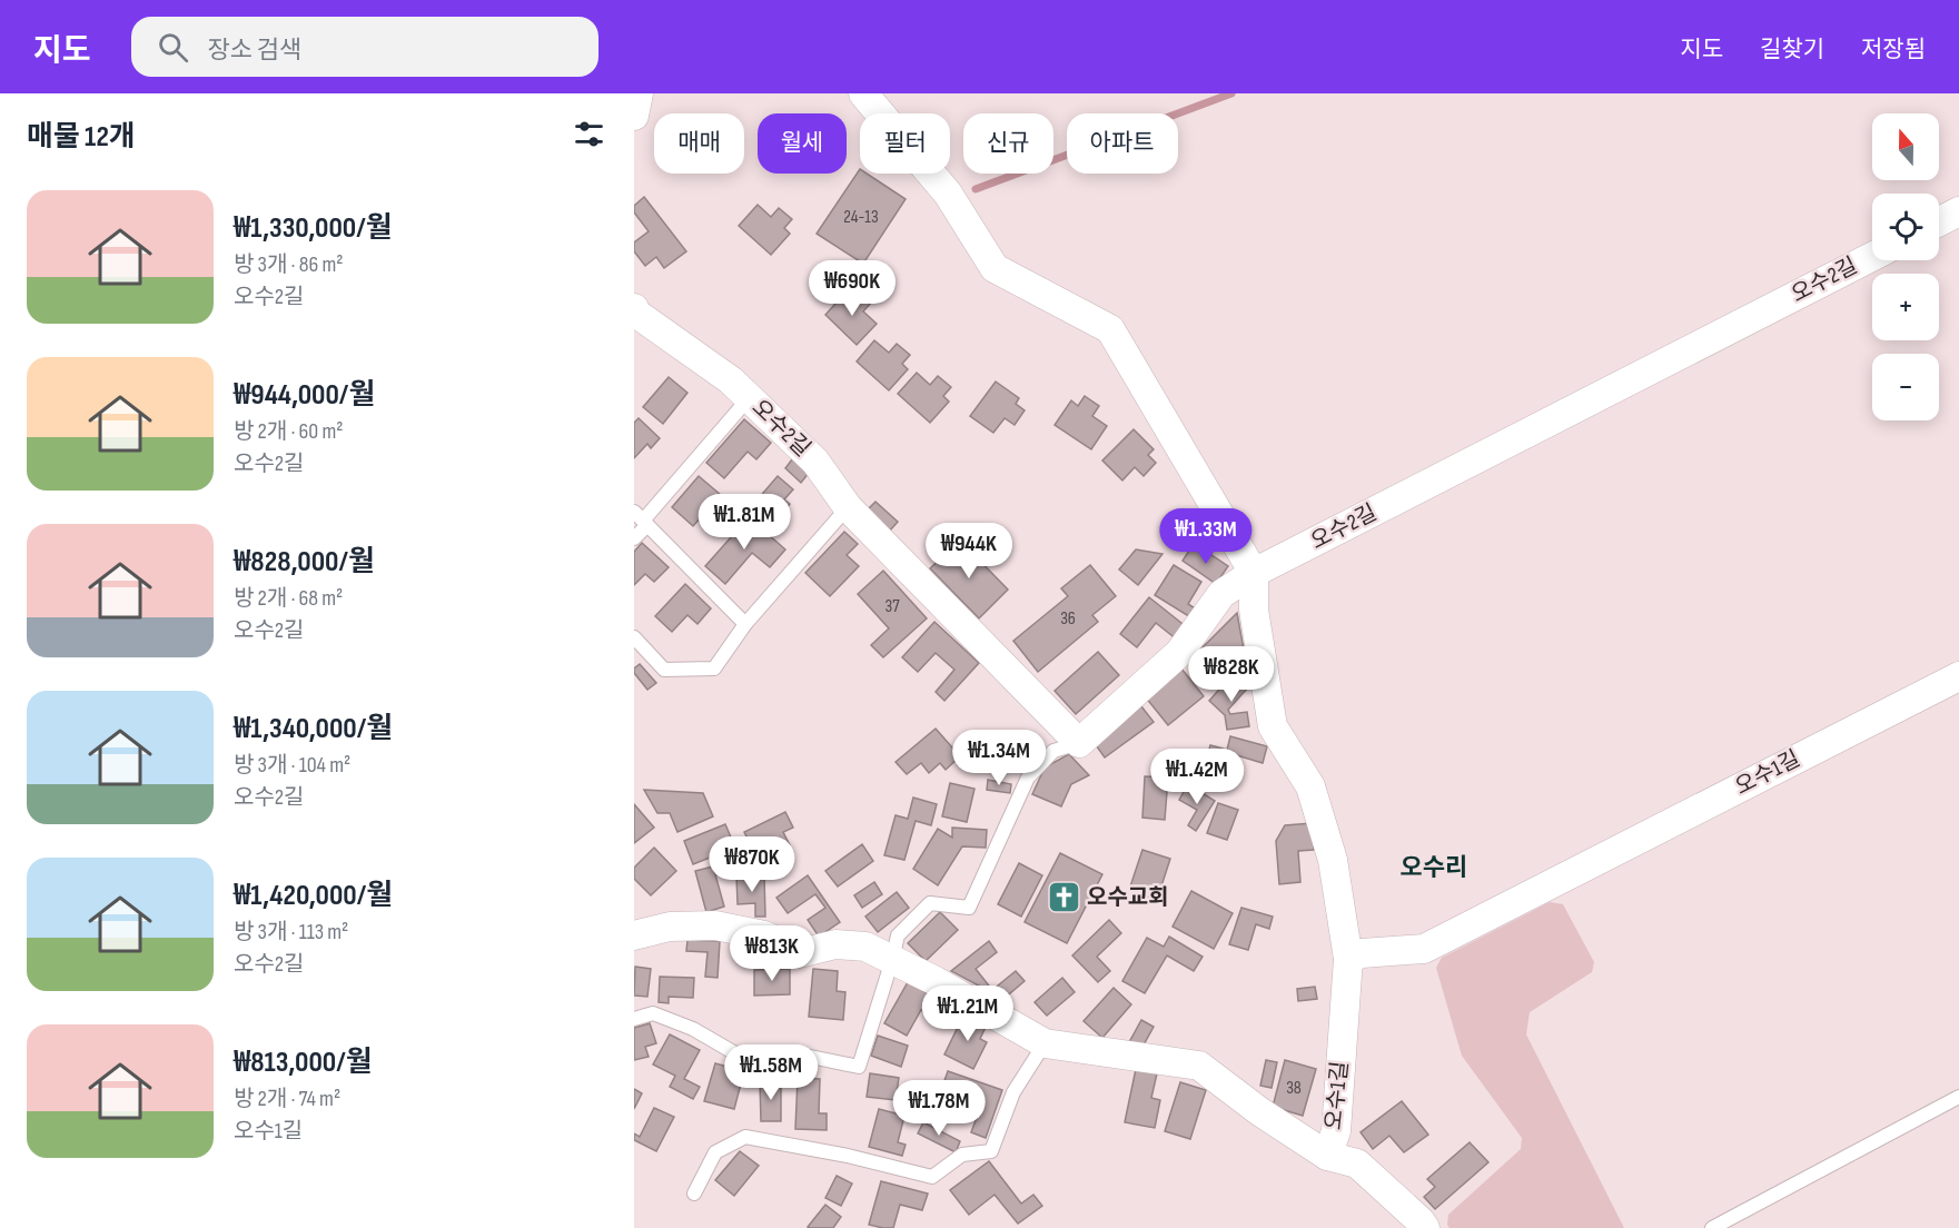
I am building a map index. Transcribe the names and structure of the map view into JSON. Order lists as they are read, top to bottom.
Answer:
{
  "streets": {
    "street": ["오수2길", "오수1길"]
  },
  "districts": ["오수리"],
  "places": {
    "church": ["오수교회"]
  },
  "house_numbers": [
    "24-13",
    "37",
    "36",
    "38"
  ],
  "north": "top",
  "page": {
    "header": "지도",
    "search": "장소 검색",
    "nav": ["지도", "길찾기", "저장됨"],
    "heading": "매물 12개",
    "map_buttons": ["+", "−"],
    "chip": [
      "매매",
      "월세",
      "필터",
      "신규",
      "아파트"
    ],
    "list": [
      {
        "name": "₩1,330,000/월",
        "note": "방 3개 · 86 m² · 오수2길"
      },
      {
        "name": "₩944,000/월",
        "note": "방 2개 · 60 m² · 오수2길"
      },
      {
        "name": "₩828,000/월",
        "note": "방 2개 · 68 m² · 오수2길"
      },
      {
        "name": "₩1,340,000/월",
        "note": "방 3개 · 104 m² · 오수2길"
      },
      {
        "name": "₩1,420,000/월",
        "note": "방 3개 · 113 m² · 오수2길"
      },
      {
        "name": "₩813,000/월",
        "note": "방 2개 · 74 m² · 오수1길"
      }
    ],
    "price": [
      "₩690K",
      "₩1.81M",
      "₩1.33M",
      "₩944K",
      "₩828K",
      "₩1.34M",
      "₩1.42M",
      "₩870K",
      "₩813K",
      "₩1.21M",
      "₩1.58M",
      "₩1.78M"
    ]
  }
}
